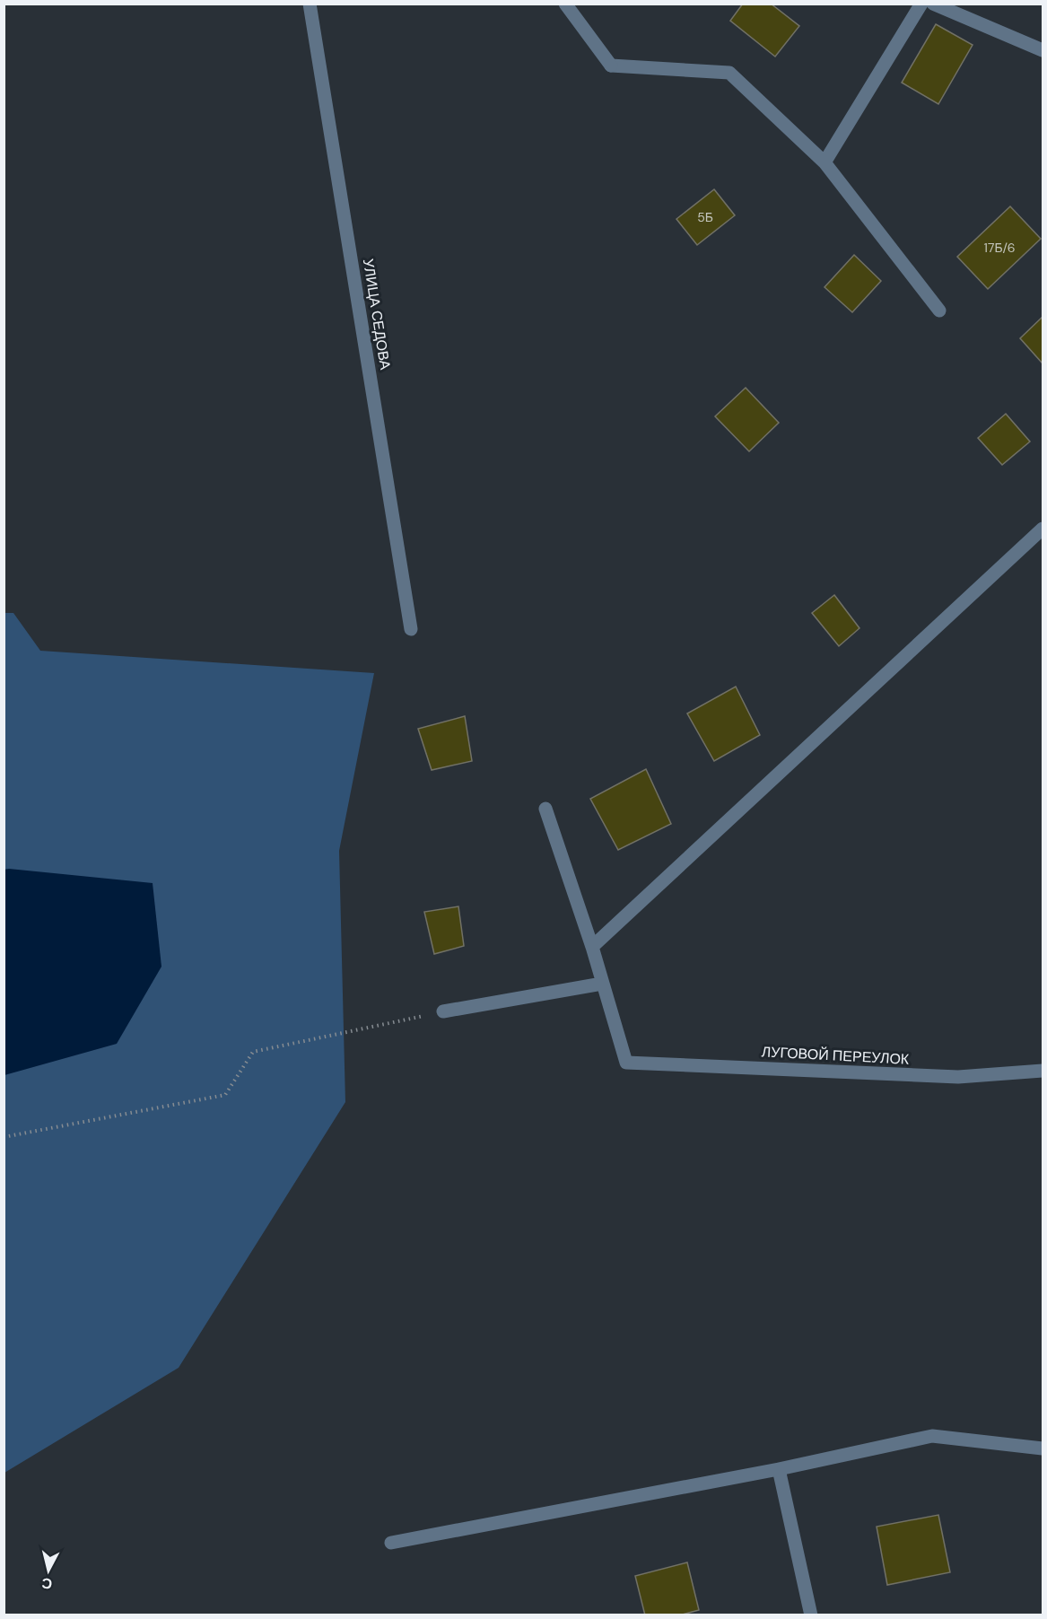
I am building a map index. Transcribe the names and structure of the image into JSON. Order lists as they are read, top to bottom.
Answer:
{
  "streets": {
    "street": ["УЛИЦА СЕДОВА", "ЛУГОВОЙ ПЕРЕУЛОК"]
  },
  "house_numbers": ["5Б", "17Б/6"],
  "north": "bottom"
}
